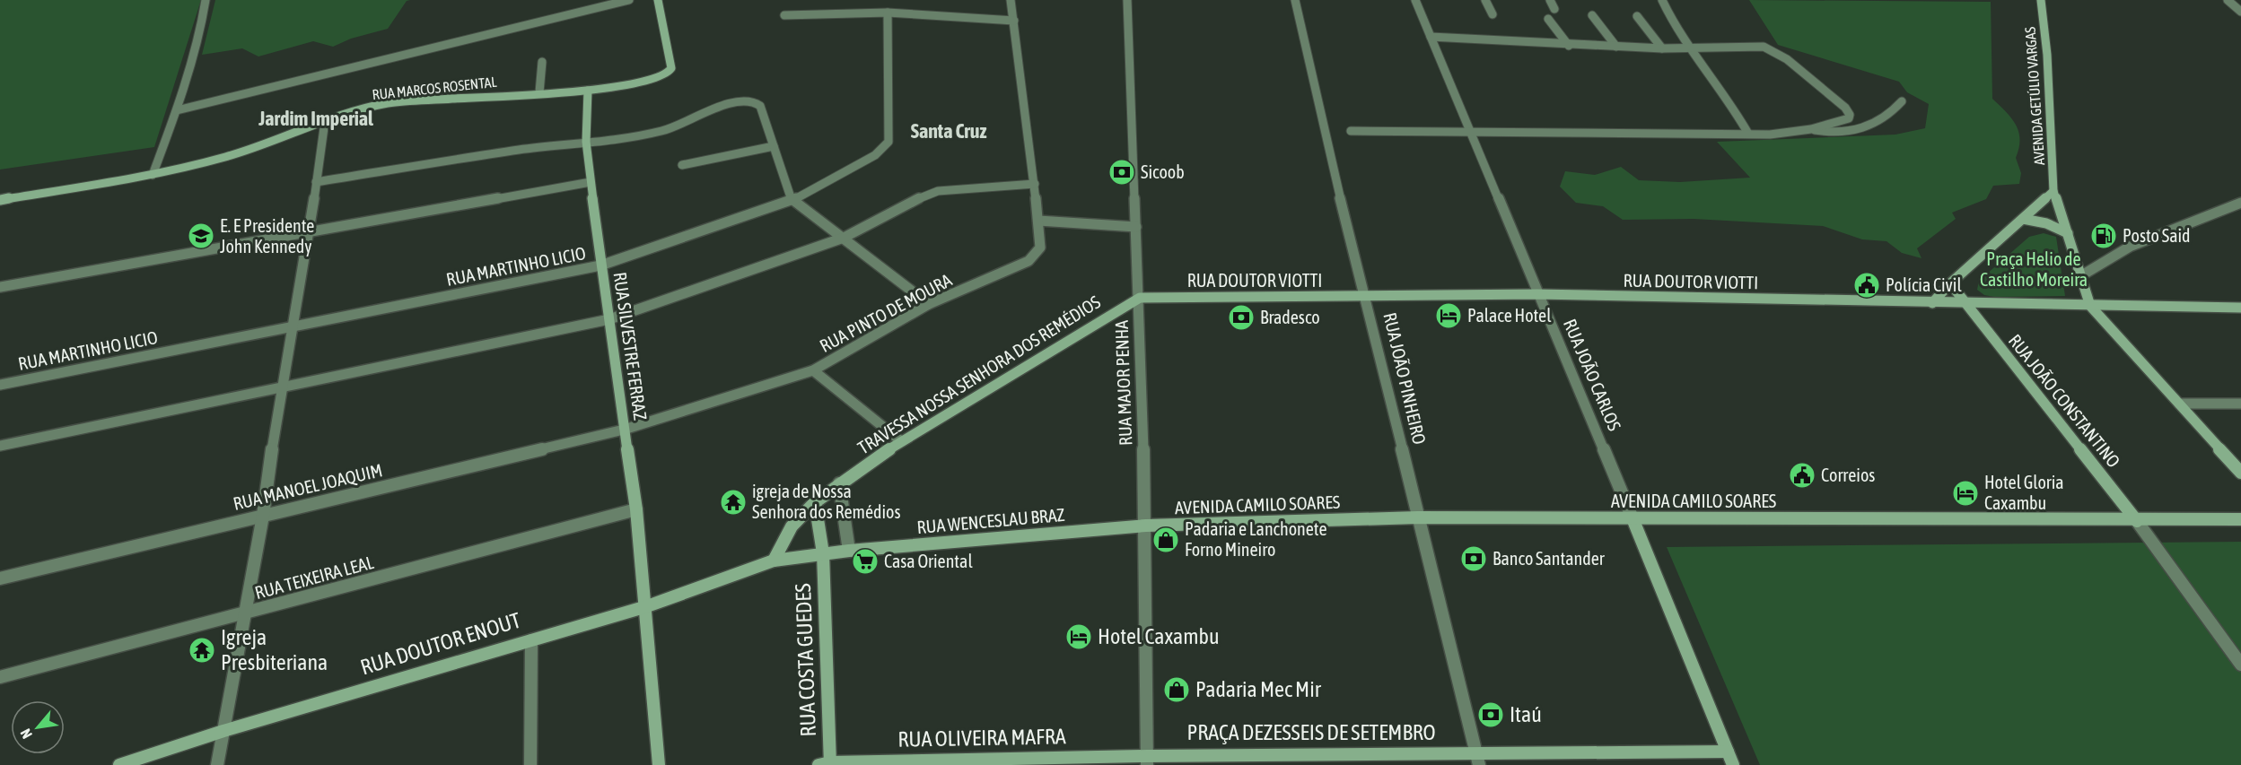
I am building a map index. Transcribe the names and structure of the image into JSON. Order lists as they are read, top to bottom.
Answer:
{
  "streets": {
    "street": [
      "RUA MARCOS ROSENTAL",
      "AVENIDA GETÚLIO VARGAS",
      "RUA MARTINHO LICIO",
      "RUA DOUTOR VIOTTI",
      "RUA PINTO DE MOURA",
      "RUA SILVESTRE FERRAZ",
      "TRAVESSA NOSSA SENHORA DOS REMÉDIOS",
      "RUA JOÃO CARLOS",
      "RUA JOÃO PINHEIRO",
      "RUA MAJOR PENHA",
      "RUA JOÃO CONSTANTINO",
      "RUA MANOEL JOAQUIM",
      "AVENIDA CAMILO SOARES",
      "RUA WENCESLAU BRAZ",
      "RUA TEIXEIRA LEAL",
      "RUA DOUTOR ENOUT",
      "RUA COSTA GUEDES",
      "PRAÇA DEZESSEIS DE SETEMBRO",
      "RUA OLIVEIRA MAFRA"
    ]
  },
  "crossings": [
    ["RUA MARCOS ROSENTAL", "RUA SILVESTRE FERRAZ"],
    ["RUA MARTINHO LICIO", "RUA SILVESTRE FERRAZ"],
    ["RUA DOUTOR VIOTTI", "TRAVESSA NOSSA SENHORA DOS REMÉDIOS"],
    ["RUA DOUTOR VIOTTI", "RUA JOÃO CARLOS"],
    ["RUA DOUTOR VIOTTI", "RUA JOÃO PINHEIRO"],
    ["RUA DOUTOR VIOTTI", "RUA MAJOR PENHA"],
    ["RUA DOUTOR VIOTTI", "RUA JOÃO CONSTANTINO"],
    ["RUA PINTO DE MOURA", "RUA SILVESTRE FERRAZ"],
    ["RUA PINTO DE MOURA", "RUA MANOEL JOAQUIM"],
    ["RUA SILVESTRE FERRAZ", "RUA MANOEL JOAQUIM"],
    ["RUA SILVESTRE FERRAZ", "RUA TEIXEIRA LEAL"],
    ["RUA SILVESTRE FERRAZ", "RUA DOUTOR ENOUT"],
    ["TRAVESSA NOSSA SENHORA DOS REMÉDIOS", "RUA MAJOR PENHA"],
    ["TRAVESSA NOSSA SENHORA DOS REMÉDIOS", "RUA WENCESLAU BRAZ"],
    ["TRAVESSA NOSSA SENHORA DOS REMÉDIOS", "RUA DOUTOR ENOUT"],
    ["TRAVESSA NOSSA SENHORA DOS REMÉDIOS", "RUA COSTA GUEDES"],
    ["RUA JOÃO CARLOS", "AVENIDA CAMILO SOARES"],
    ["RUA JOÃO CARLOS", "PRAÇA DEZESSEIS DE SETEMBRO"],
    ["RUA JOÃO PINHEIRO", "AVENIDA CAMILO SOARES"],
    ["RUA JOÃO PINHEIRO", "PRAÇA DEZESSEIS DE SETEMBRO"],
    ["RUA MAJOR PENHA", "AVENIDA CAMILO SOARES"],
    ["RUA MAJOR PENHA", "RUA WENCESLAU BRAZ"],
    ["RUA MAJOR PENHA", "PRAÇA DEZESSEIS DE SETEMBRO"],
    ["RUA MAJOR PENHA", "RUA OLIVEIRA MAFRA"],
    ["RUA JOÃO CONSTANTINO", "AVENIDA CAMILO SOARES"],
    ["AVENIDA CAMILO SOARES", "RUA WENCESLAU BRAZ"],
    ["RUA WENCESLAU BRAZ", "RUA DOUTOR ENOUT"],
    ["RUA WENCESLAU BRAZ", "RUA COSTA GUEDES"],
    ["RUA COSTA GUEDES", "RUA OLIVEIRA MAFRA"],
    ["PRAÇA DEZESSEIS DE SETEMBRO", "RUA OLIVEIRA MAFRA"]
  ],
  "districts": ["Jardim Imperial", "Santa Cruz"],
  "parks": ["Praça Helio de Castilho Moreira"],
  "places": {
    "bank": [
      "Sicoob",
      "Bradesco",
      "Banco Santander",
      "Itaú"
    ],
    "school or university": ["E. E Presidente John Kennedy"],
    "fuel station": ["Posto Said"],
    "public building": ["Polícia Civil", "Correios"],
    "hotel": ["Palace Hotel", "Hotel Gloria Caxambu", "Hotel Caxambu"],
    "temple": ["igreja de Nossa Senhora dos Remédios", "Igreja Presbiteriana"],
    "shop": ["Padaria e Lanchonete Forno Mineiro", "Padaria Mec Mir"],
    "supermarket": ["Casa Oriental"]
  },
  "north": "bottom left"
}
